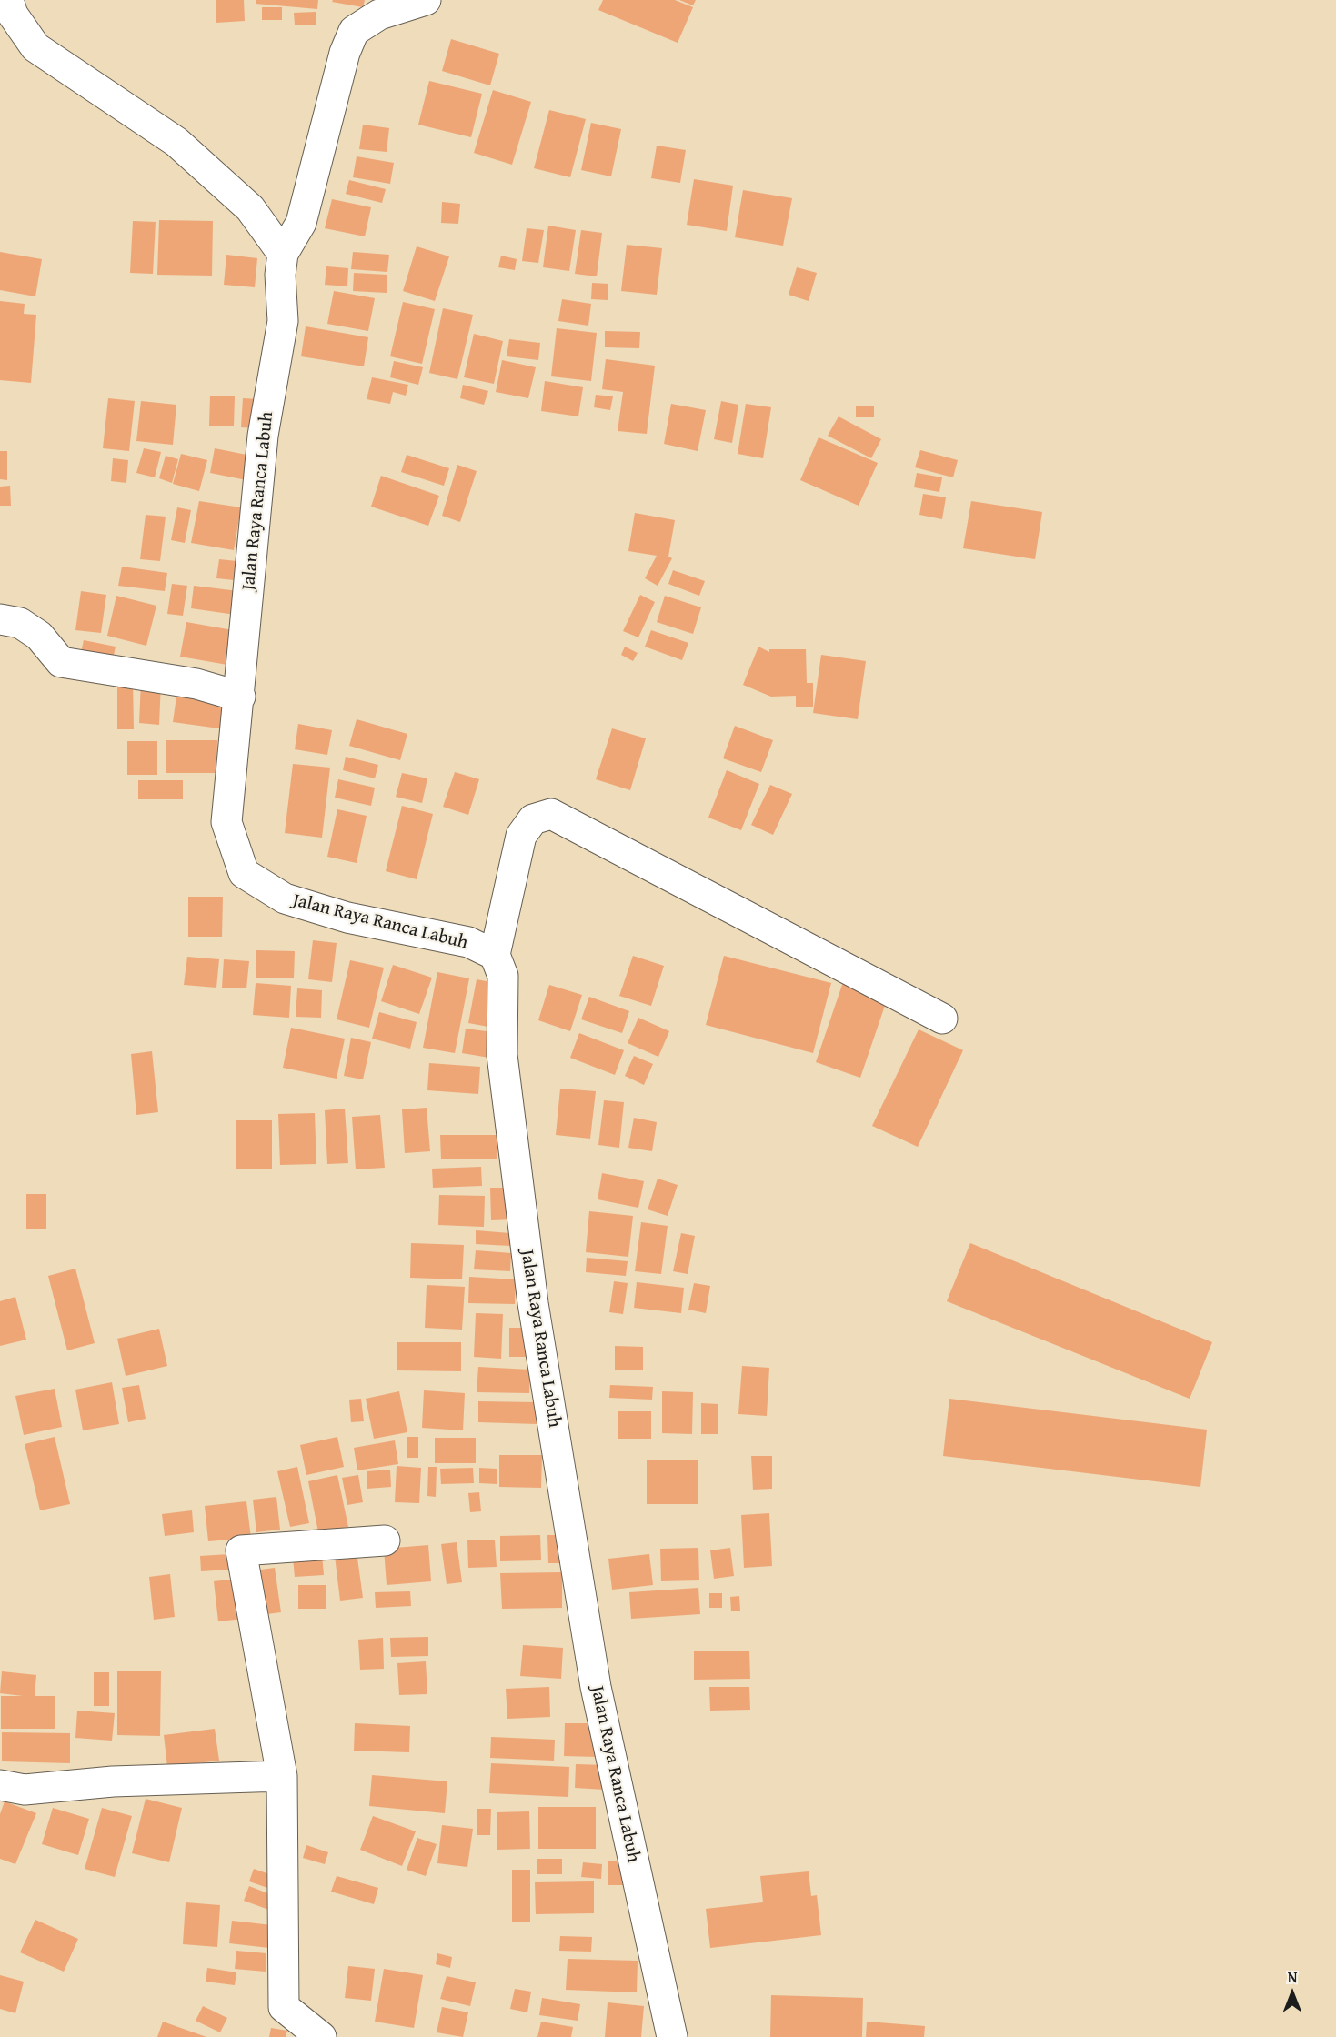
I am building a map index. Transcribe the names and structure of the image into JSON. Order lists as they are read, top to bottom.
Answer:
{
  "streets": {
    "street": ["Jalan Raya Ranca Labuh"]
  },
  "north": "top"
}
